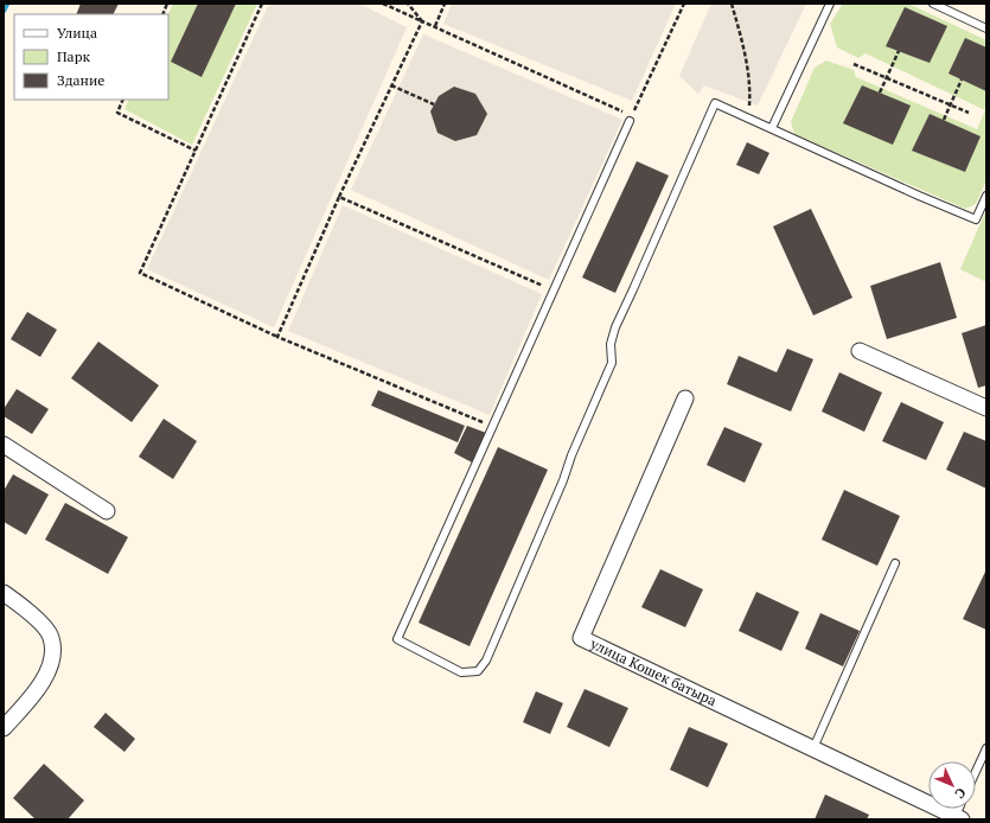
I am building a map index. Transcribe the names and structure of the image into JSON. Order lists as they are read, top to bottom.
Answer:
{
  "streets": {
    "street": ["улица Кошек батыра"]
  },
  "legend": ["Улица", "Парк", "Здание"],
  "north": "bottom right"
}
